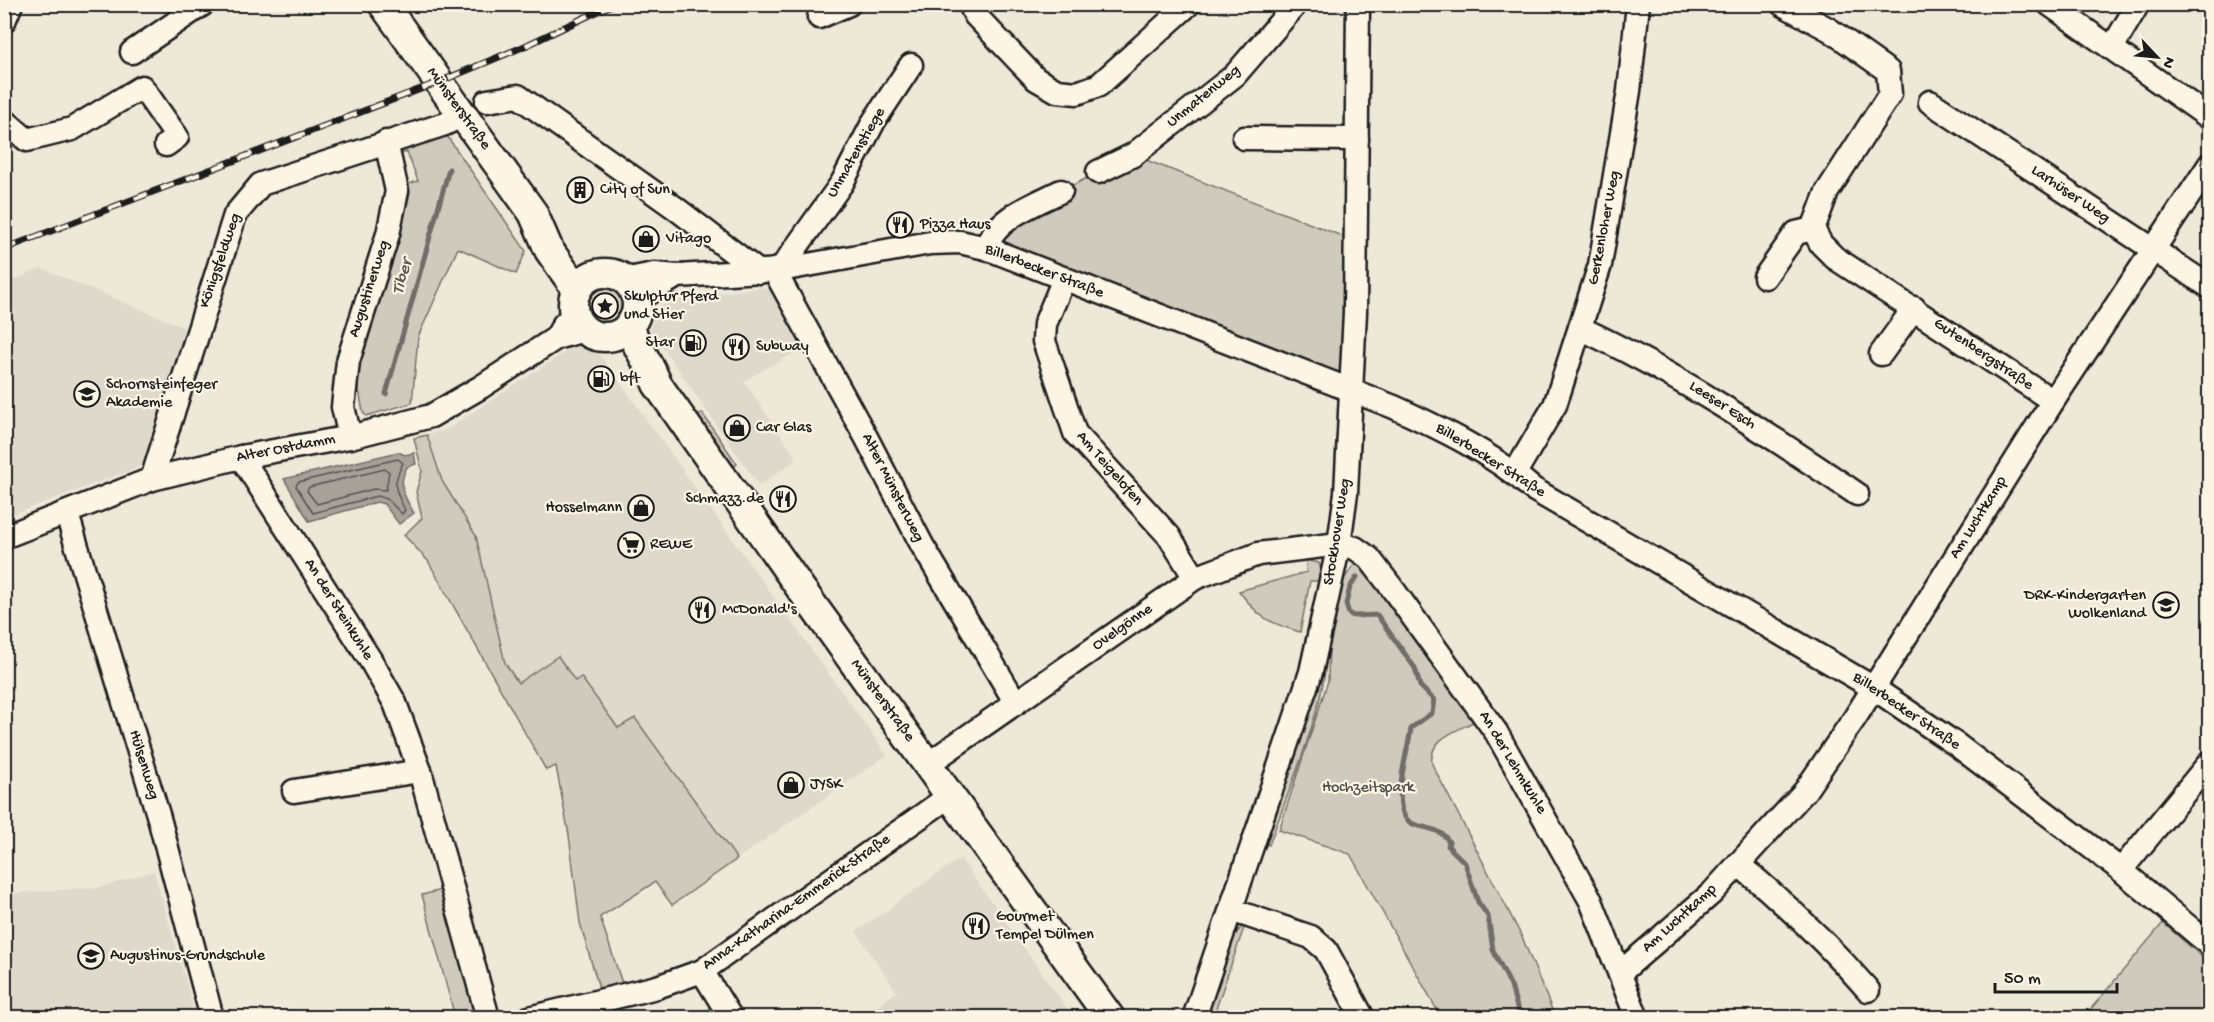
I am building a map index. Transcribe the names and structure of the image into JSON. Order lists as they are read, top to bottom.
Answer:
{
  "streets": {
    "main road": ["Münsterstraße"],
    "street": [
      "Unmatenweg",
      "Unmatenstiege",
      "Larhüser Weg",
      "Gerkenloher Weg",
      "Königsfeldweg",
      "Billerbecker Straße",
      "Augustinerweg",
      "Gutenbergstraße",
      "Leeser Esch",
      "Alter Ostdamm",
      "Am Teigelofen",
      "Alter Münsterweg",
      "Am Luchtkamp",
      "Stockhover Weg",
      "An der Steinkuhle",
      "Ovelgönne",
      "An der Lehmkuhle",
      "Hülsenweg",
      "Anna-Katharina-Emmerick-Straße"
    ]
  },
  "crossings": [
    ["Münsterstraße", "Königsfeldweg"],
    ["Münsterstraße", "Billerbecker Straße"],
    ["Münsterstraße", "Alter Ostdamm"],
    ["Münsterstraße", "Alter Münsterweg"],
    ["Münsterstraße", "Ovelgönne"],
    ["Münsterstraße", "Anna-Katharina-Emmerick-Straße"],
    ["Unmatenstiege", "Billerbecker Straße"],
    ["Unmatenstiege", "Alter Münsterweg"],
    ["Larhüser Weg", "Am Luchtkamp"],
    ["Gerkenloher Weg", "Billerbecker Straße"],
    ["Gerkenloher Weg", "Leeser Esch"],
    ["Königsfeldweg", "Augustinerweg"],
    ["Königsfeldweg", "Alter Ostdamm"],
    ["Königsfeldweg", "Alter Münsterweg"],
    ["Billerbecker Straße", "Alter Ostdamm"],
    ["Billerbecker Straße", "Am Teigelofen"],
    ["Billerbecker Straße", "Alter Münsterweg"],
    ["Billerbecker Straße", "Am Luchtkamp"],
    ["Billerbecker Straße", "Stockhover Weg"],
    ["Augustinerweg", "Alter Ostdamm"],
    ["Gutenbergstraße", "Am Luchtkamp"],
    ["Alter Ostdamm", "An der Steinkuhle"],
    ["Alter Ostdamm", "Hülsenweg"],
    ["Am Teigelofen", "Ovelgönne"],
    ["Alter Münsterweg", "Ovelgönne"],
    ["Am Luchtkamp", "An der Lehmkuhle"],
    ["Stockhover Weg", "Ovelgönne"],
    ["Stockhover Weg", "An der Lehmkuhle"],
    ["Ovelgönne", "An der Lehmkuhle"]
  ],
  "water": ["Tiber"],
  "parks": ["Hochzeitspark"],
  "places": {
    "building": ["City of Sun"],
    "restaurant": [
      "Pizza Haus",
      "Subway",
      "Schmazz.de",
      "McDonald's",
      "Gourmet Tempel Dülmen"
    ],
    "shop": [
      "Vitago",
      "Car Glas",
      "Hosselmann",
      "JYSK"
    ],
    "place": ["Skulptur Pferd und Stier"],
    "fuel station": ["Star", "bft"],
    "school or university": ["Schornsteinfeger Akademie", "DRK-Kindergarten Wolkenland", "Augustinus-Grundschule"],
    "supermarket": ["REWE"]
  },
  "scale_bar": "50 m",
  "north": "bottom right"
}
